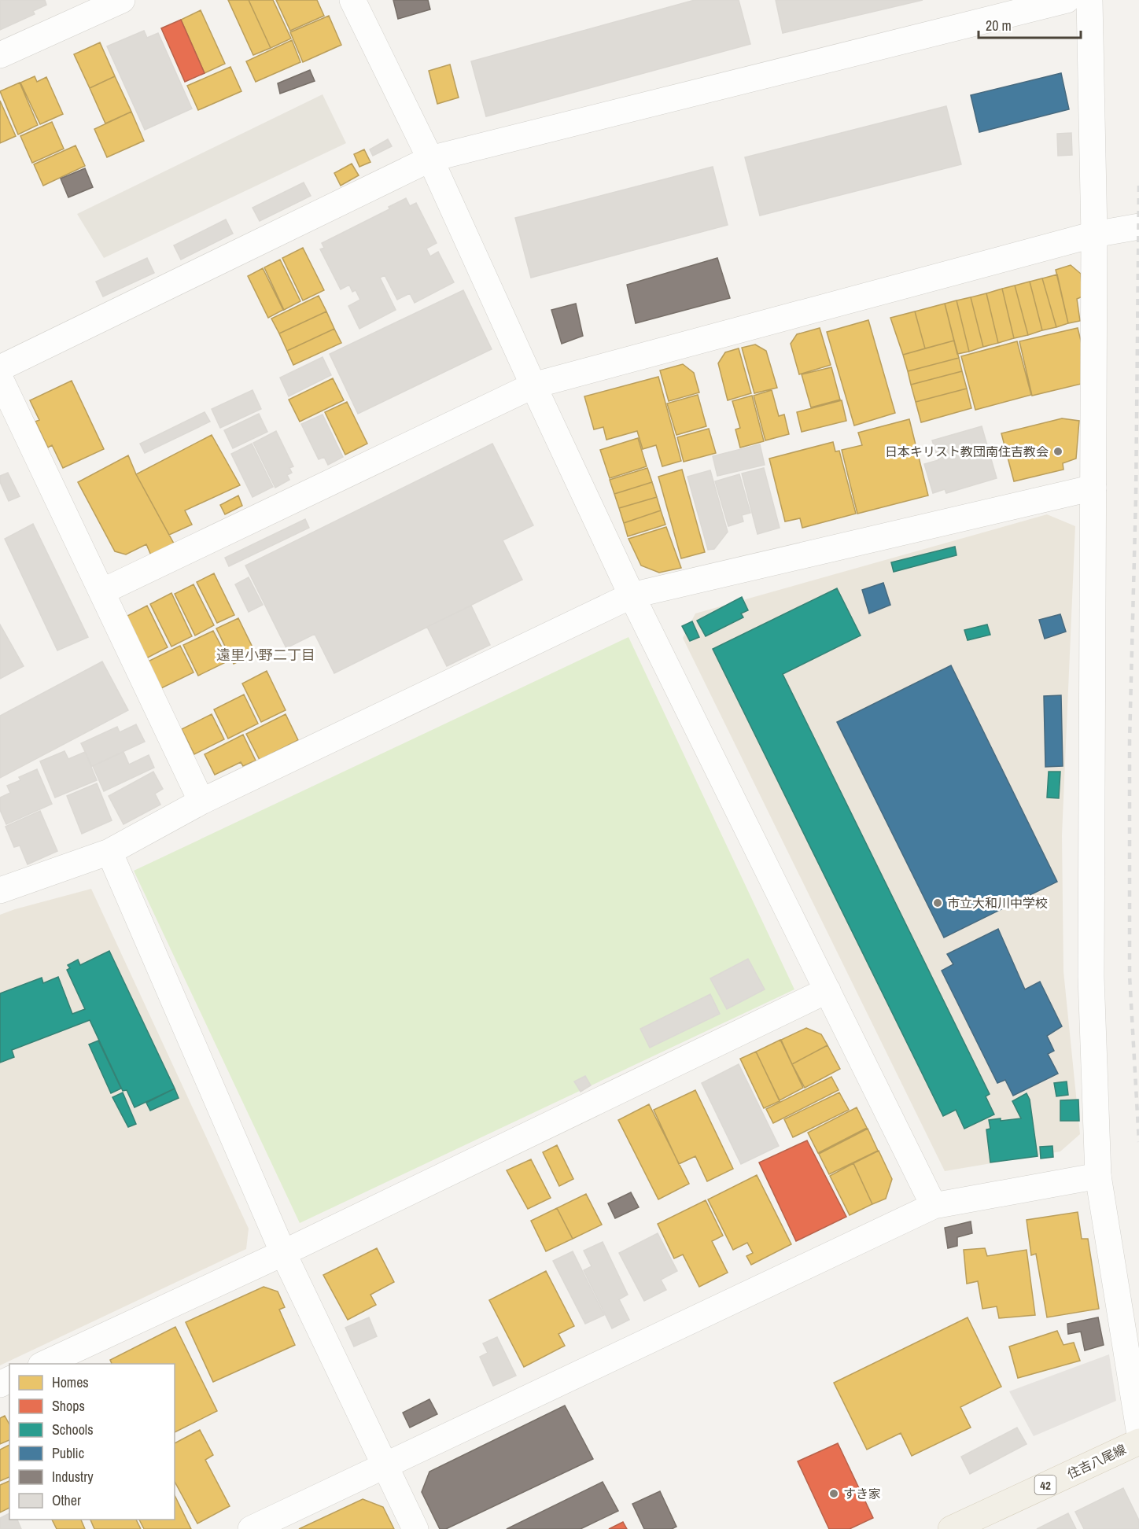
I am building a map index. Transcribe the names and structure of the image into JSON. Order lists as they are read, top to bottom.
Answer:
{
  "streets": {
    "main road": ["住吉八尾線", "42"]
  },
  "districts": ["遠里小野二丁目"],
  "places": ["日本キリスト教団南住吉教会", "市立大和川中学校", "すき家"],
  "legend": [
    "Homes",
    "Shops",
    "Schools",
    "Public",
    "Industry",
    "Other"
  ],
  "scale_bar": "20 m"
}
